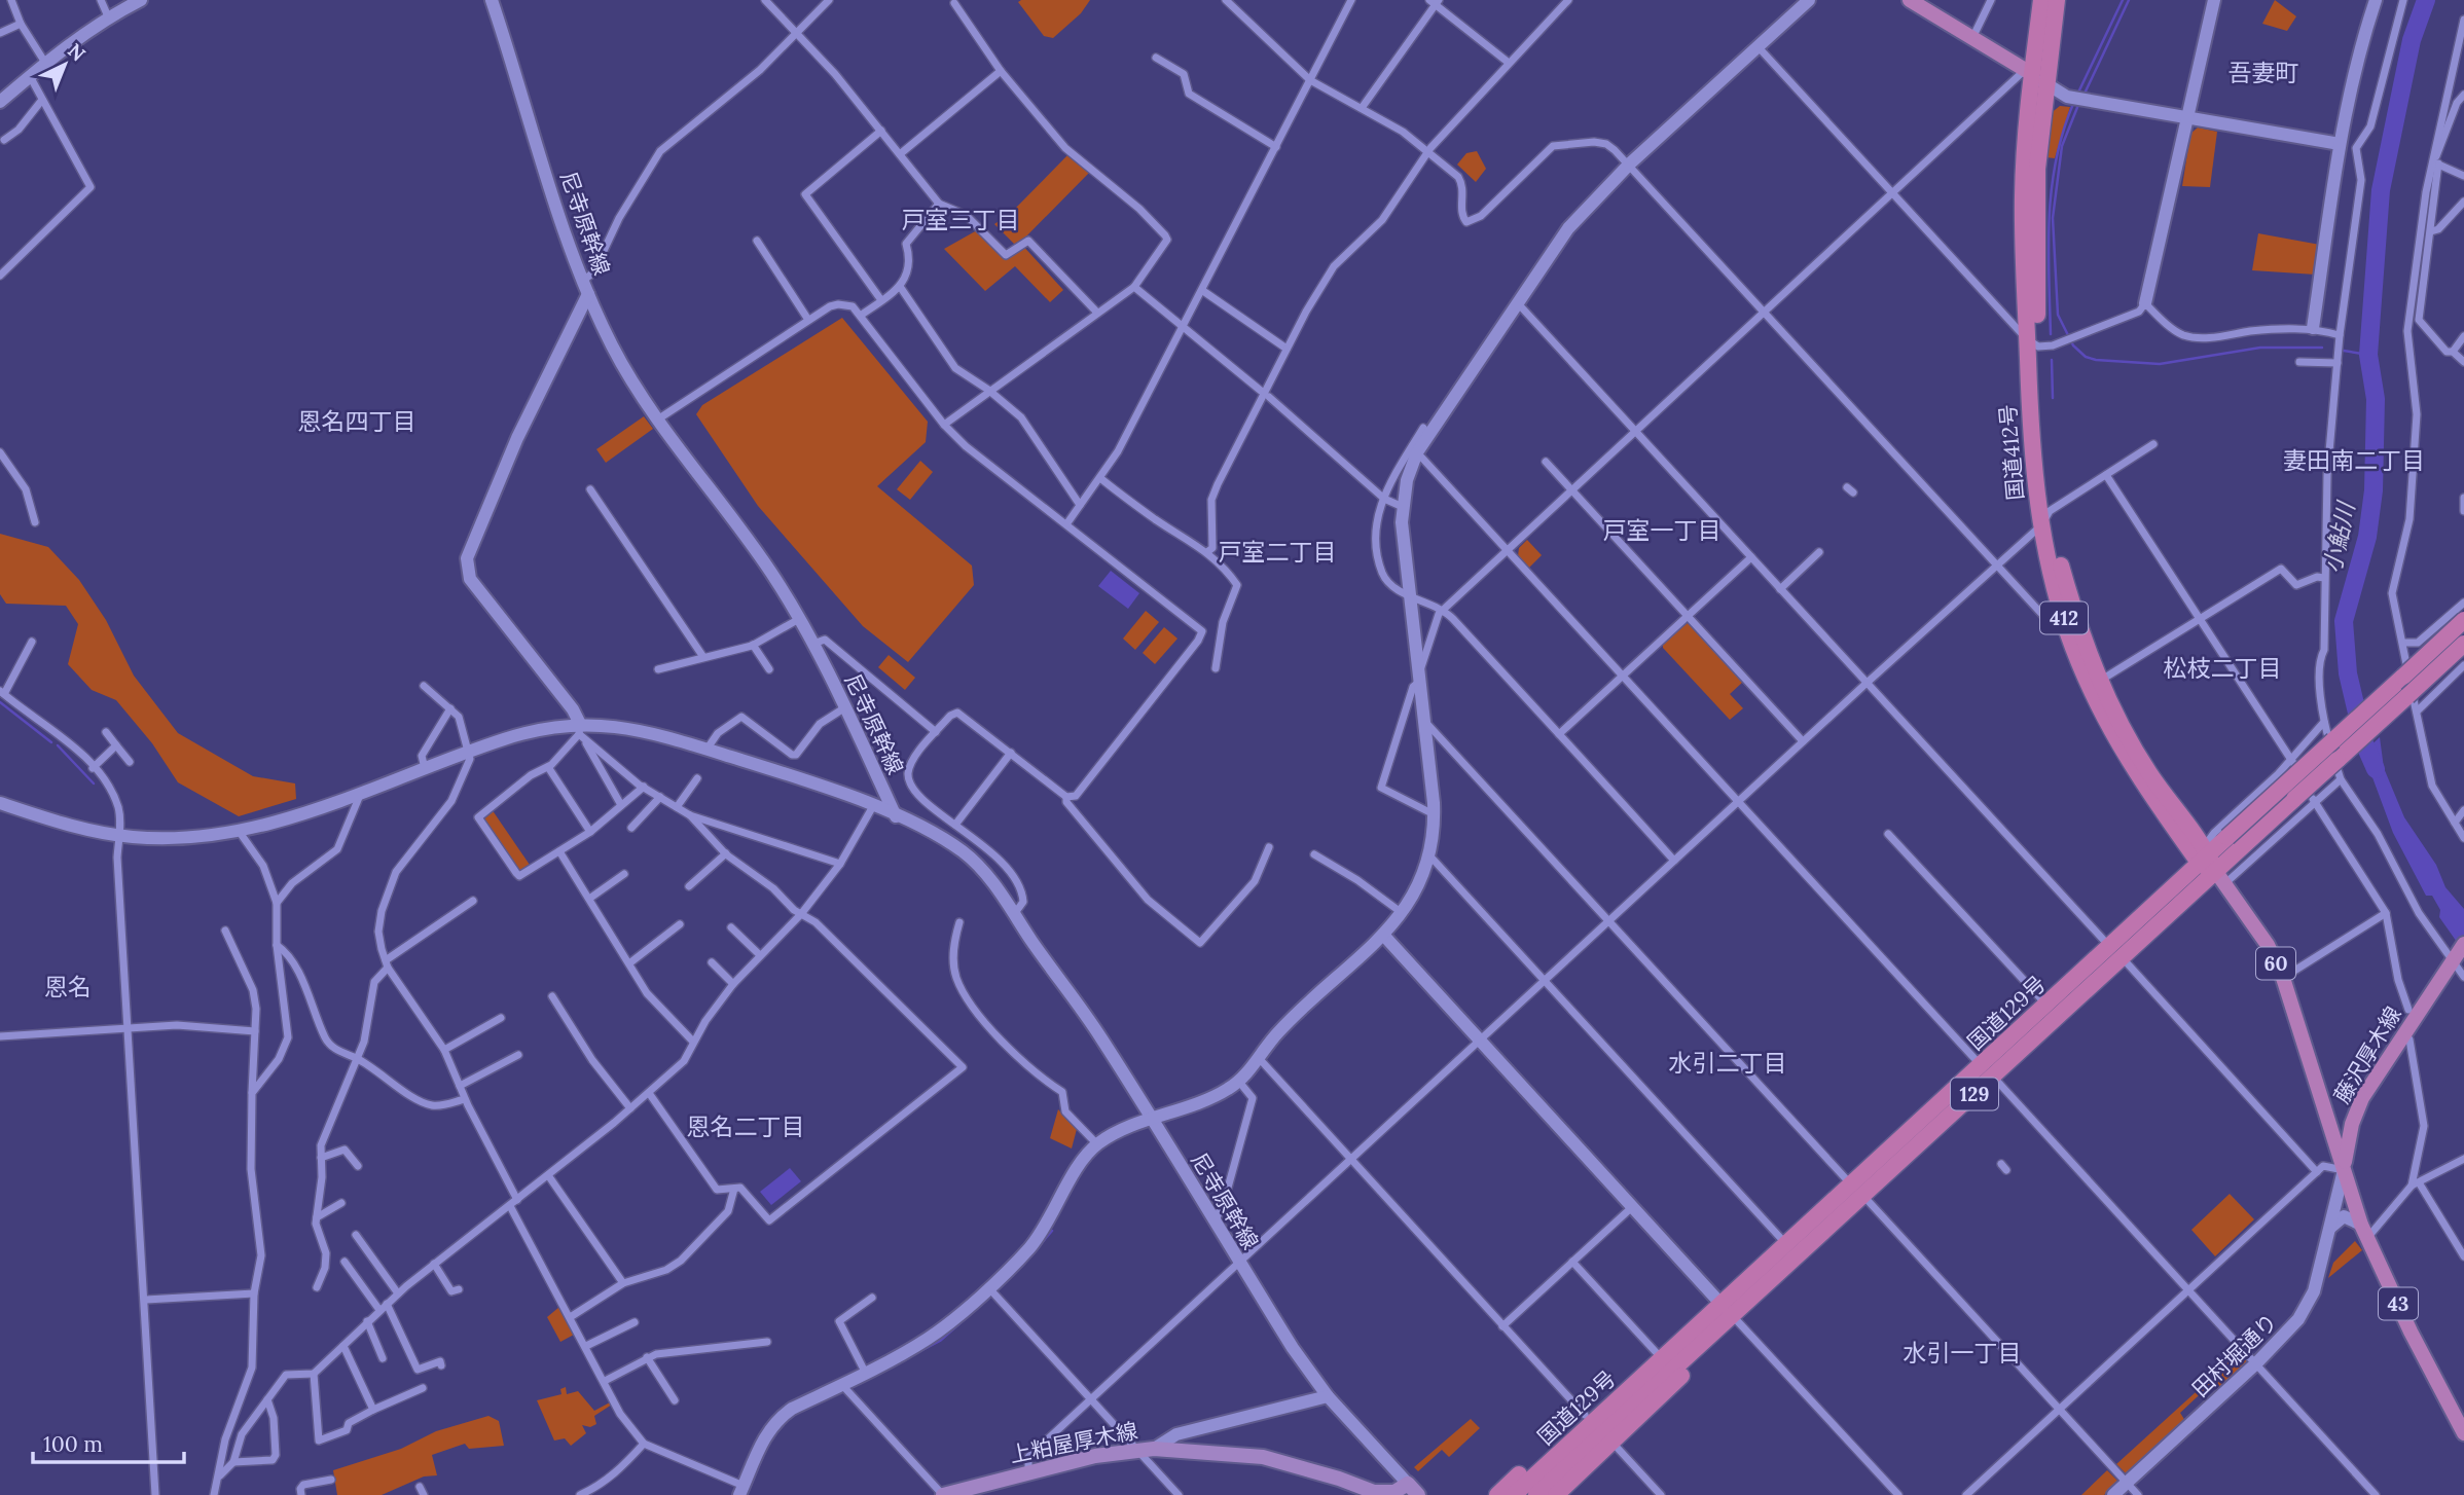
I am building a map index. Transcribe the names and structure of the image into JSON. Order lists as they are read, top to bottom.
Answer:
{
  "streets": {
    "highway": [
      "国道412号",
      "412",
      "国道129号",
      "129"
    ],
    "main road": [
      "60",
      "藤沢厚木線",
      "43",
      "上粕屋厚木線"
    ],
    "street": ["尼寺原幹線", "田村堀通り"]
  },
  "crossings": [
    ["尼寺原幹線", "上粕屋厚木線"],
    ["国道412号", "412"],
    ["国道412号", "国道129号"],
    ["412", "60"],
    ["412", "国道129号"],
    ["60", "国道129号"],
    ["60", "藤沢厚木線"],
    ["60", "田村堀通り"],
    ["国道129号", "129"],
    ["藤沢厚木線", "田村堀通り"]
  ],
  "districts": [
    "吾妻町",
    "戸室三丁目",
    "恩名四丁目",
    "妻田南二丁目",
    "戸室一丁目",
    "戸室二丁目",
    "松枝二丁目",
    "恩名",
    "水引二丁目",
    "恩名二丁目",
    "水引一丁目"
  ],
  "water": ["小鮎川"],
  "scale_bar": "100 m",
  "north": "top right"
}
